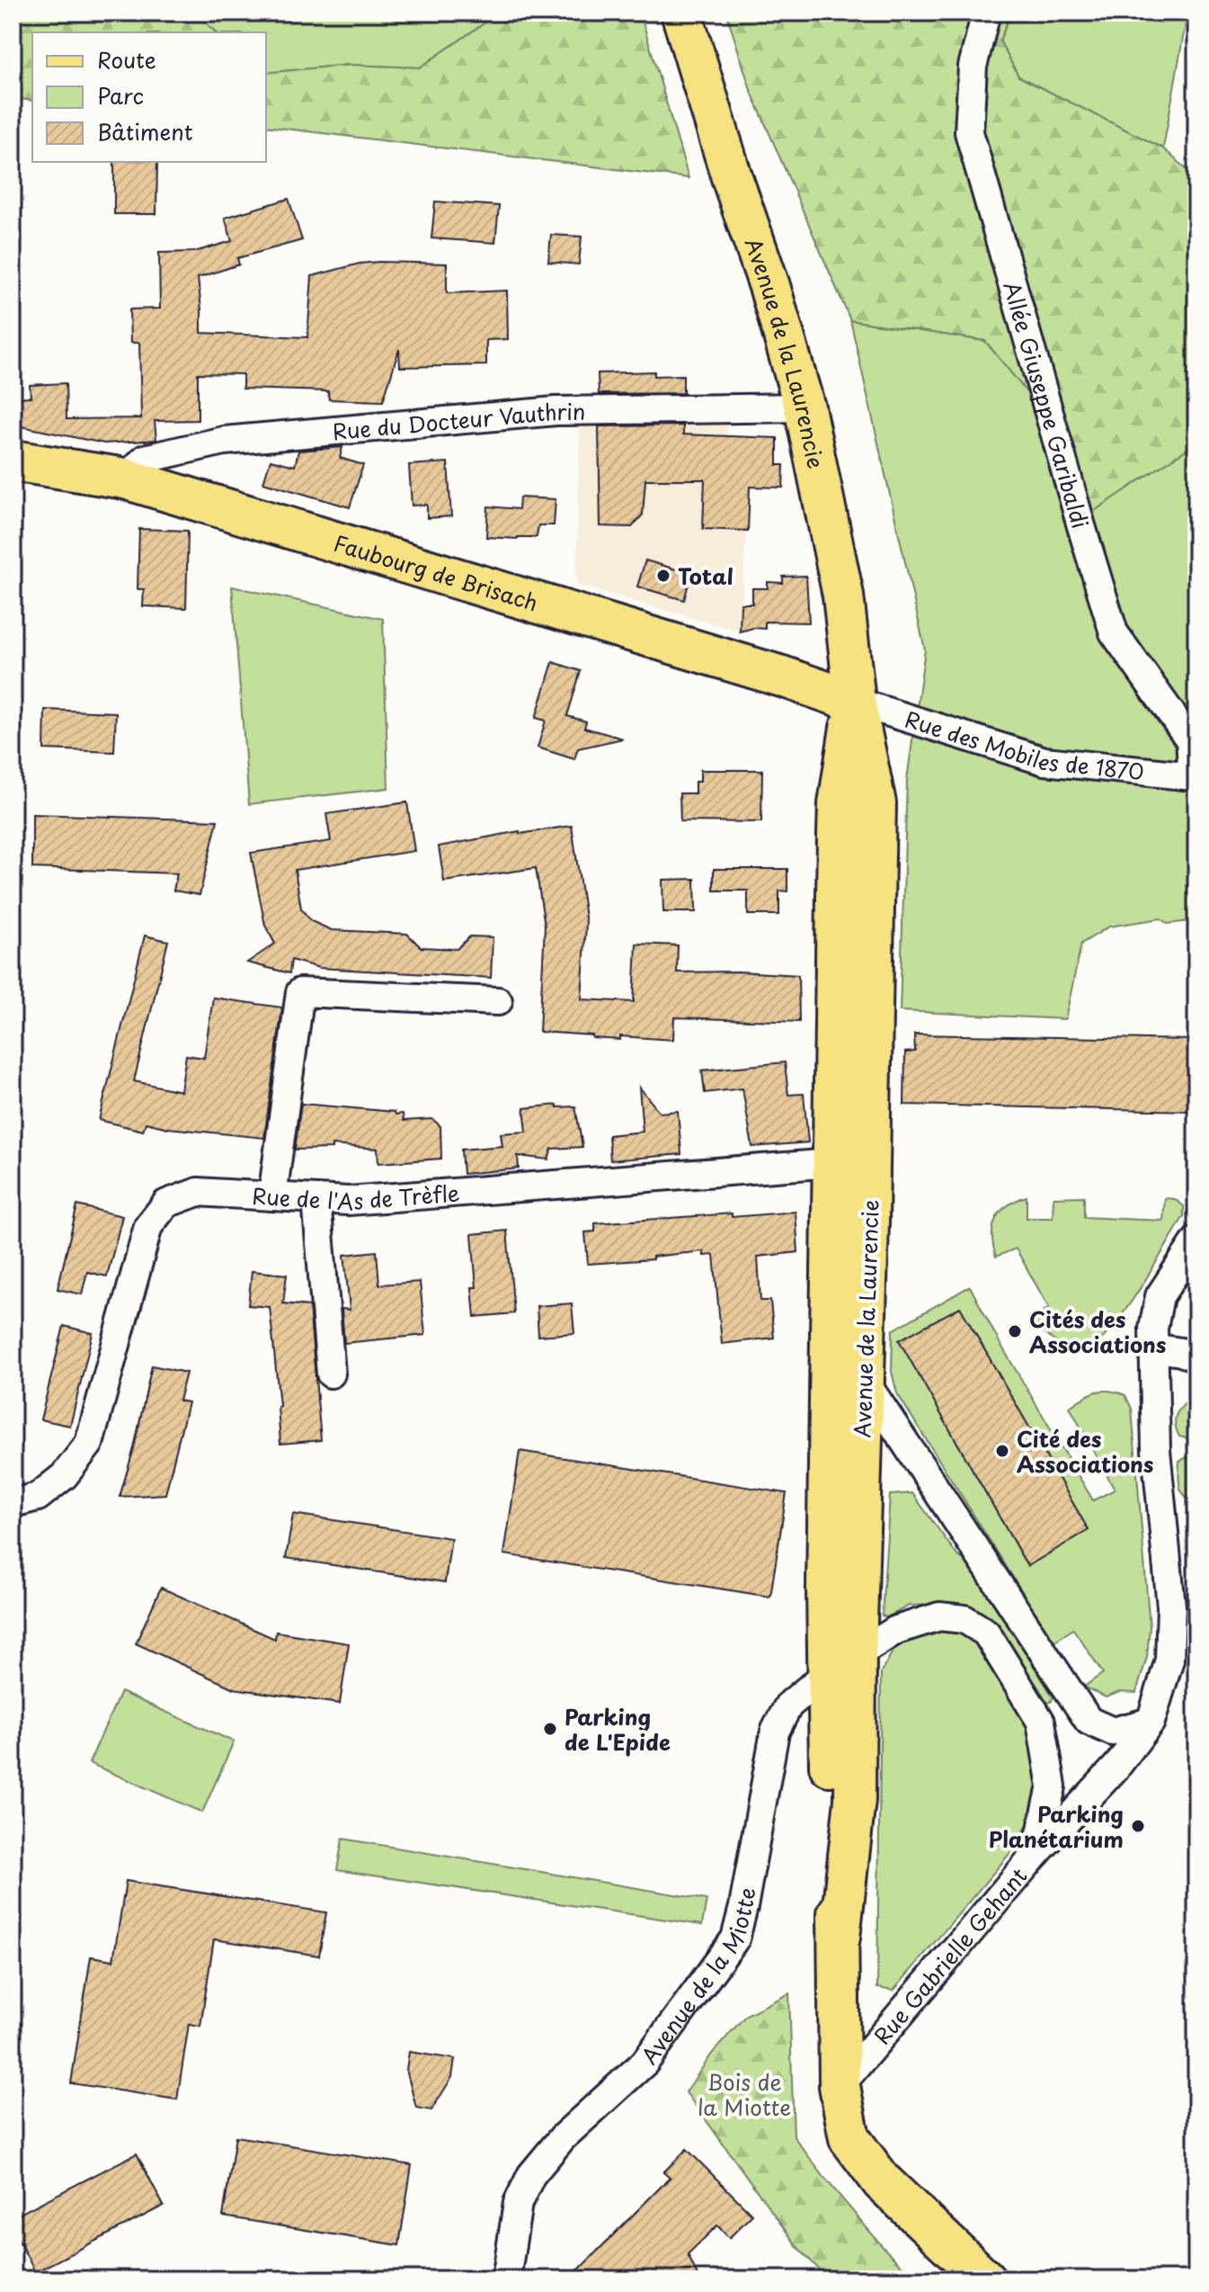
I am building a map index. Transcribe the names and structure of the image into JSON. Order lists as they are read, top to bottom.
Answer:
{
  "streets": {
    "main road": ["Avenue de la Laurencie", "Faubourg de Brisach"],
    "street": [
      "Allée Giuseppe Garibaldi",
      "Rue du Docteur Vauthrin",
      "Rue des Mobiles de 1870",
      "Rue de l'As de Trèfle",
      "Rue Gabrielle Gehant",
      "Avenue de la Miotte"
    ]
  },
  "crossings": [
    ["Avenue de la Laurencie", "Rue du Docteur Vauthrin"],
    ["Avenue de la Laurencie", "Faubourg de Brisach"],
    ["Avenue de la Laurencie", "Rue des Mobiles de 1870"],
    ["Avenue de la Laurencie", "Rue de l'As de Trèfle"],
    ["Avenue de la Laurencie", "Rue Gabrielle Gehant"],
    ["Avenue de la Laurencie", "Avenue de la Miotte"],
    ["Allée Giuseppe Garibaldi", "Rue des Mobiles de 1870"],
    ["Rue du Docteur Vauthrin", "Faubourg de Brisach"],
    ["Faubourg de Brisach", "Rue des Mobiles de 1870"],
    ["Rue Gabrielle Gehant", "Avenue de la Miotte"]
  ],
  "parks": ["Bois de la Miotte"],
  "places": [
    "Total",
    "Cités des Associations",
    "Cité des Associations",
    "Parking de L'Epide",
    "Parking Planétarium"
  ],
  "legend": ["Route", "Parc", "Bâtiment"]
}
